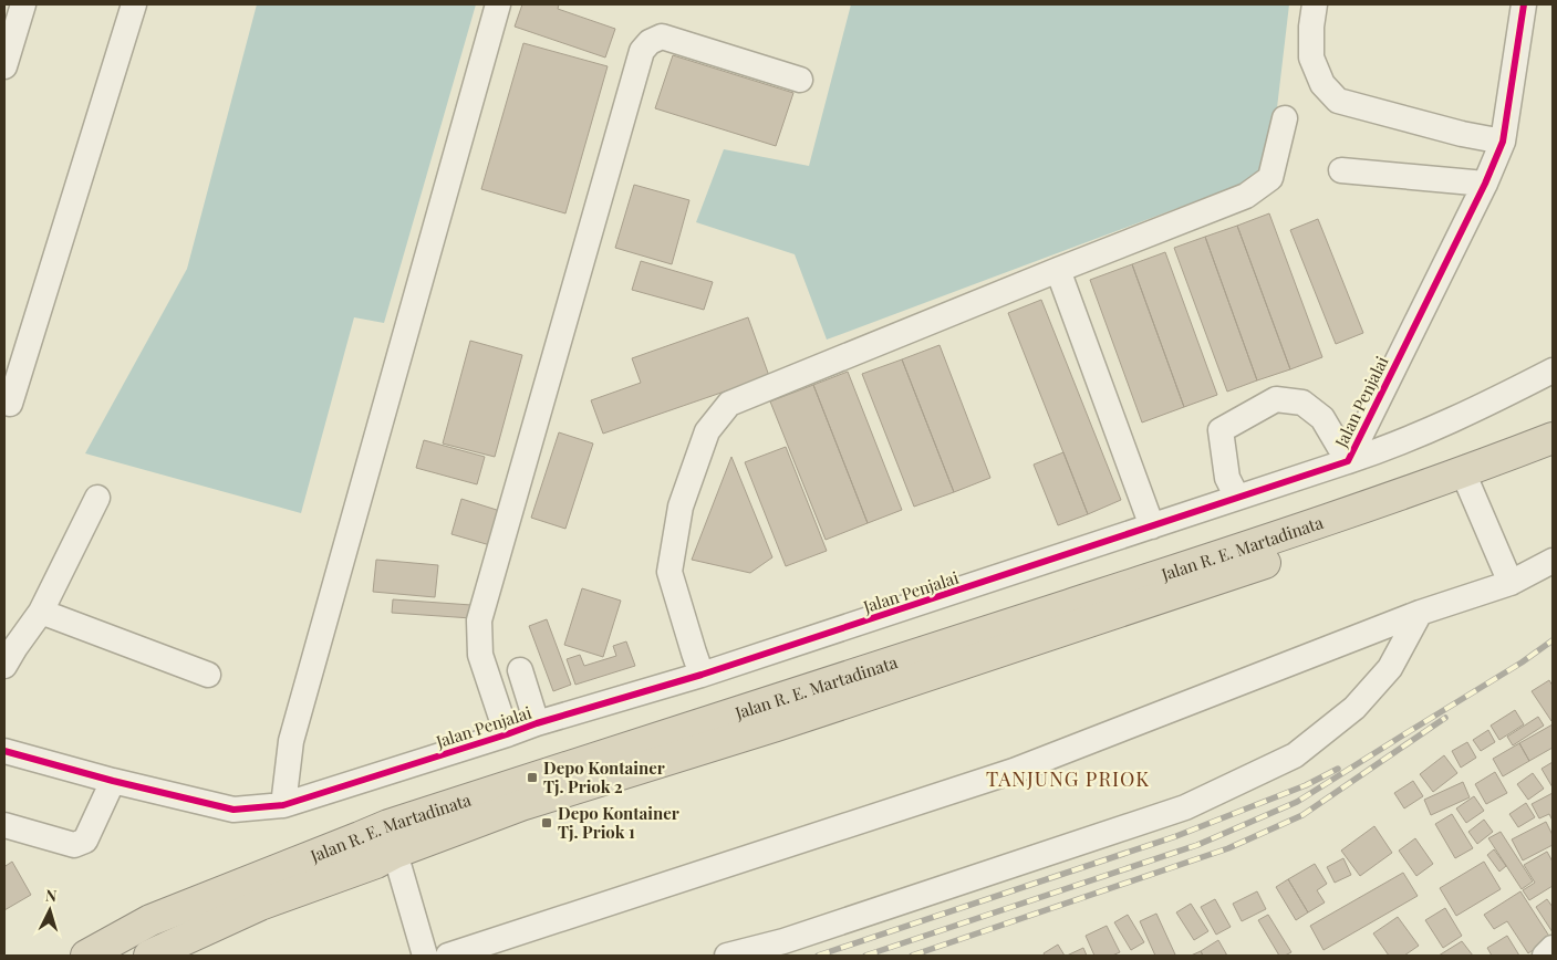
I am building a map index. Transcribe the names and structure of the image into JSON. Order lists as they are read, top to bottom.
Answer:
{
  "streets": {
    "highway": ["Jalan R. E. Martadinata"],
    "street": ["Jalan Penjalai"]
  },
  "districts": ["TANJUNG PRIOK"],
  "places": {
    "transit": ["Depo Kontainer Tj. Priok 2", "Depo Kontainer Tj. Priok 1"]
  },
  "north": "top"
}
